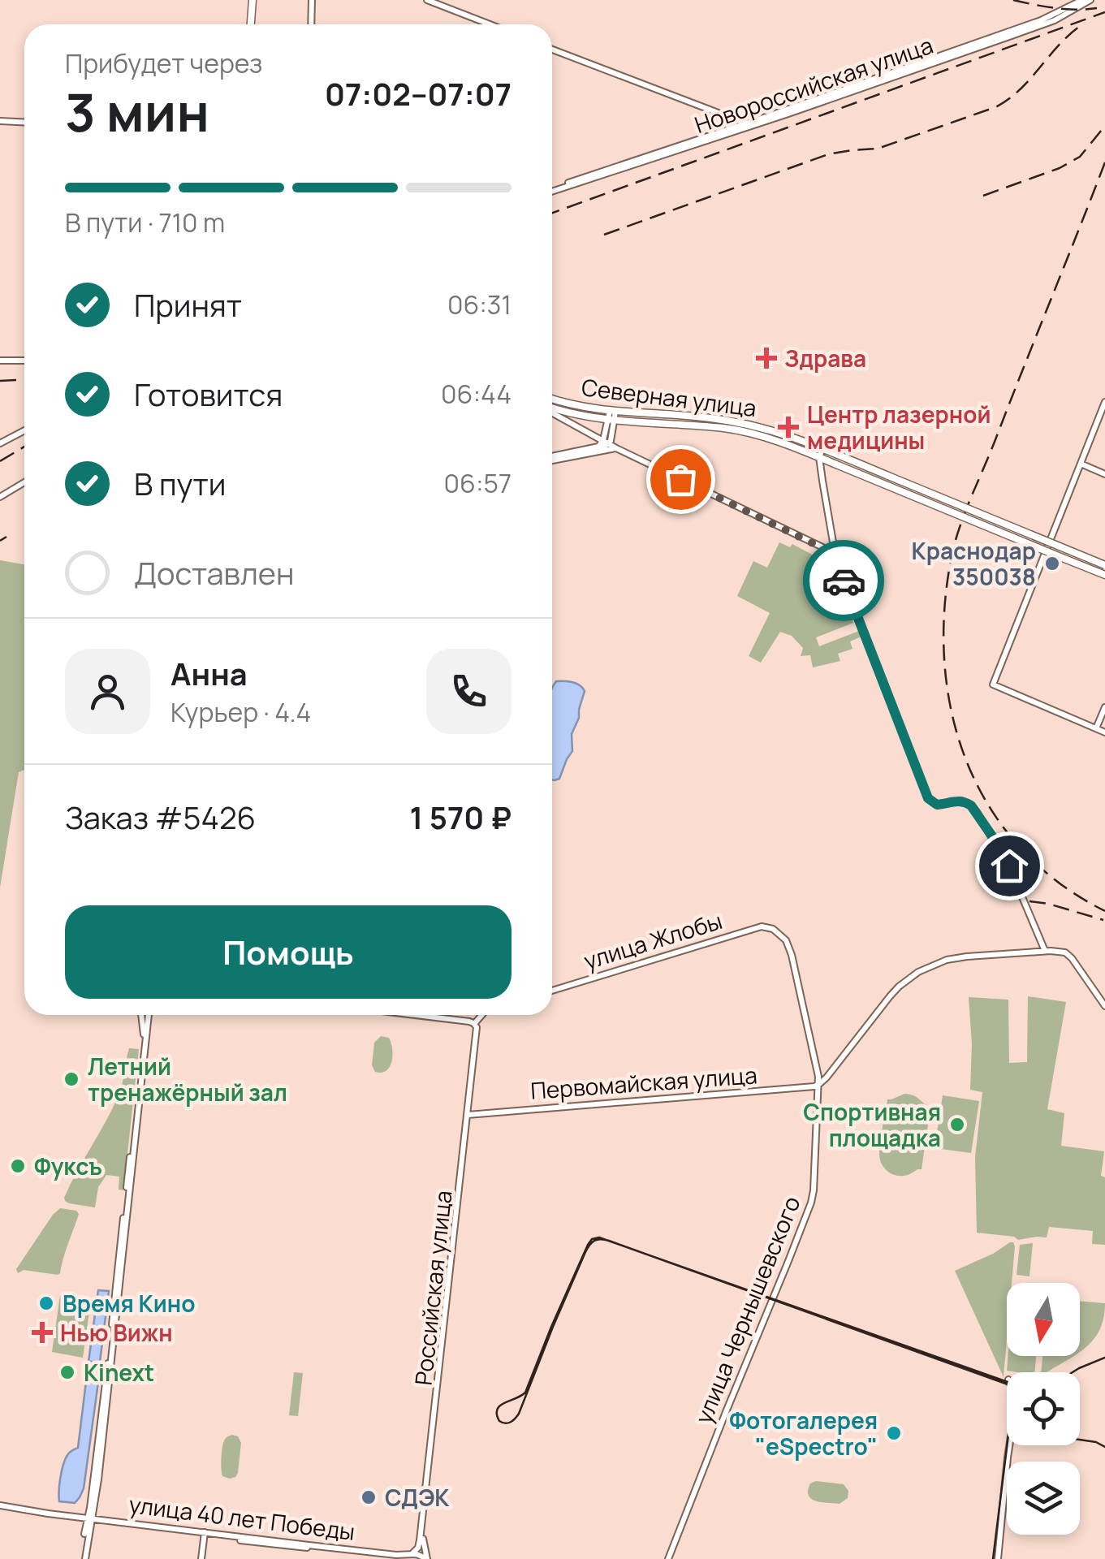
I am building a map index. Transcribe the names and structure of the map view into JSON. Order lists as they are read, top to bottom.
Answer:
{
  "streets": {
    "main road": [
      "Новороссийская улица",
      "Северная улица",
      "улица Жлобы",
      "Первомайская улица",
      "Российская улица",
      "улица Чернышевского",
      "улица 40 лет Победы"
    ]
  },
  "crossings": [
    ["улица Жлобы", "улица Чернышевского"],
    ["Первомайская улица", "Российская улица"],
    ["Первомайская улица", "улица Чернышевского"],
    ["Российская улица", "улица 40 лет Победы"]
  ],
  "places": {
    "health": ["Здрава", "Центр лазерной медицины", "Нью Вижн"],
    "other": [
      "Краснодар 350038",
      "Летний тренажёрный зал",
      "Спортивная площадка",
      "Фуксъ",
      "Время Кино",
      "Kinext",
      "Фотогалерея \"eSpectro\"",
      "СДЭК"
    ]
  },
  "north": "bottom",
  "page": {
    "heading": ["3 мин", "Прибудет через", "07:02–07:07"],
    "panel": [
      "Анна",
      "Курьер · 4.4",
      "Заказ #5426",
      "1 570 ₽"
    ],
    "bar": "В пути · 710 m",
    "list": [
      ["Принят", "06:31"],
      ["Готовится", "06:44"],
      ["В пути", "06:57"],
      "Доставлен"
    ],
    "buttons": "Помощь"
  }
}
